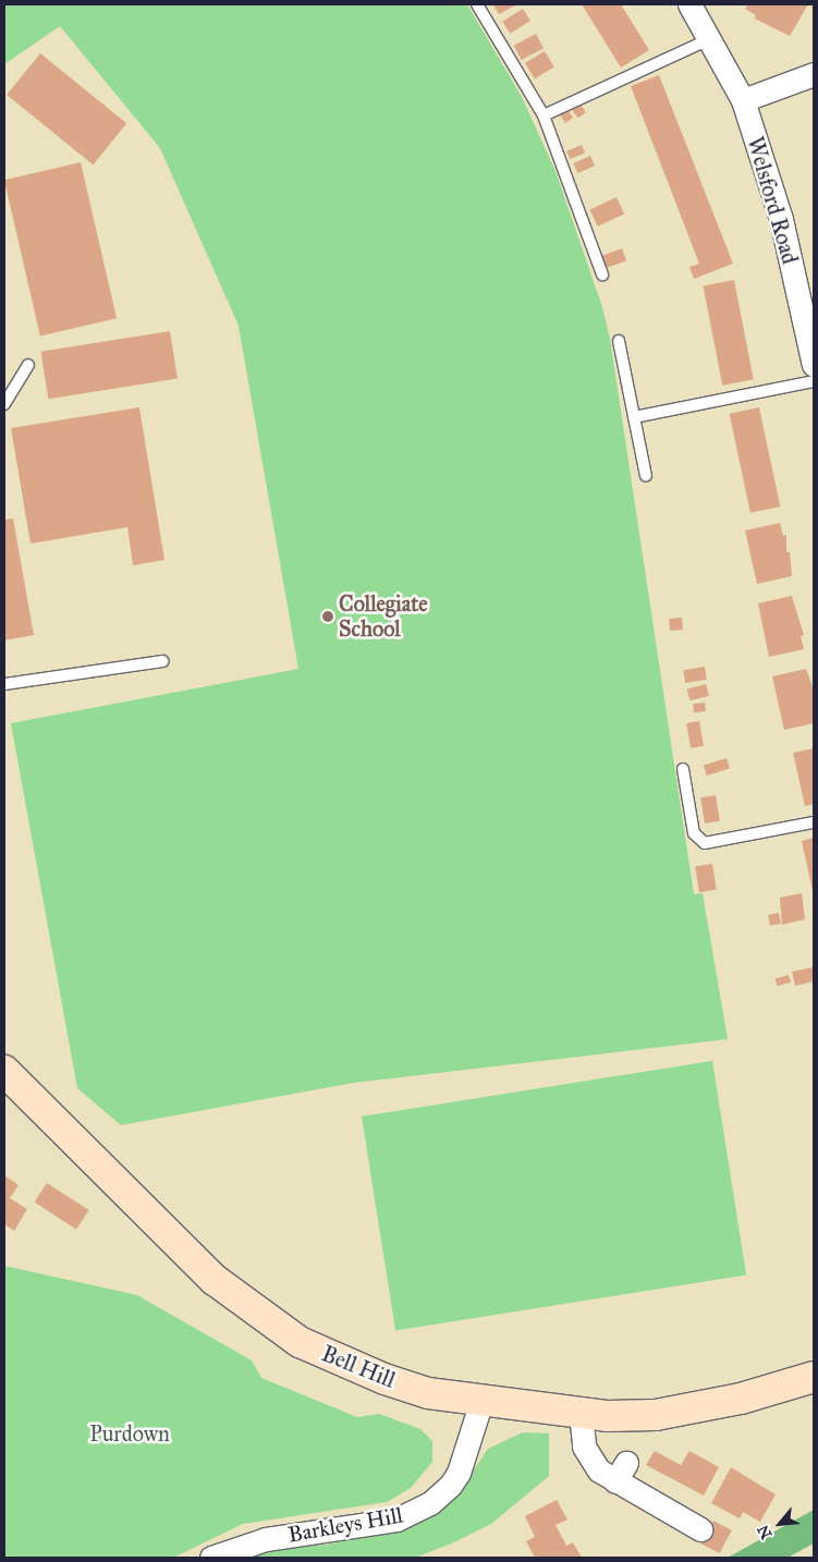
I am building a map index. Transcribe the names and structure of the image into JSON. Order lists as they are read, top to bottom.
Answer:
{
  "streets": {
    "main road": ["Bell Hill"],
    "street": ["Welsford Road", "Barkleys Hill"]
  },
  "crossings": [
    ["Bell Hill", "Barkleys Hill"]
  ],
  "parks": ["Purdown"],
  "places": ["Collegiate School"],
  "north": "bottom left"
}
